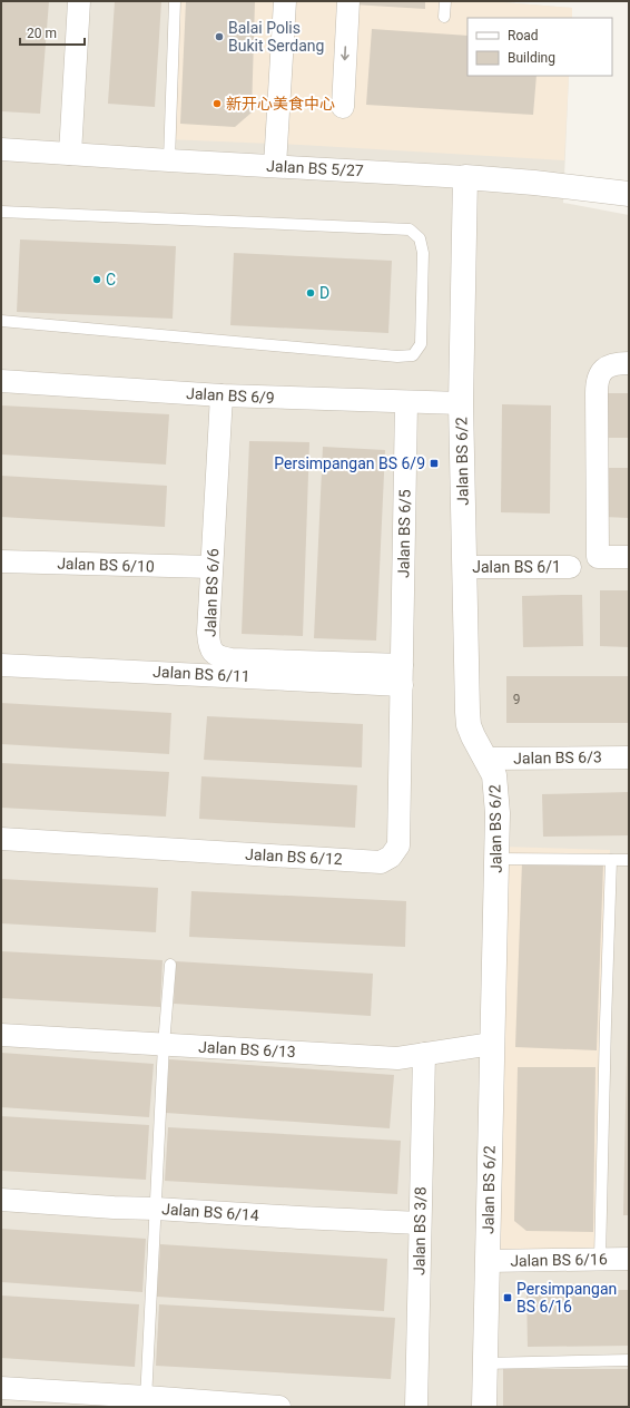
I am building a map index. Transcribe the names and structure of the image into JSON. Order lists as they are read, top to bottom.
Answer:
{
  "streets": {
    "street": [
      "Jalan BS 5/27",
      "Jalan BS 6/9",
      "Jalan BS 6/2",
      "Jalan BS 6/5",
      "Jalan BS 6/10",
      "Jalan BS 6/1",
      "Jalan BS 6/6",
      "Jalan BS 6/11",
      "Jalan BS 6/3",
      "Jalan BS 6/12",
      "Jalan BS 6/13",
      "Jalan BS 6/14",
      "Jalan BS 3/8",
      "Jalan BS 6/16"
    ]
  },
  "crossings": [
    ["Jalan BS 5/27", "Jalan BS 6/2"],
    ["Jalan BS 6/9", "Jalan BS 6/2"],
    ["Jalan BS 6/9", "Jalan BS 6/5"],
    ["Jalan BS 6/9", "Jalan BS 6/6"],
    ["Jalan BS 6/2", "Jalan BS 6/1"],
    ["Jalan BS 6/2", "Jalan BS 6/3"],
    ["Jalan BS 6/2", "Jalan BS 6/13"],
    ["Jalan BS 6/2", "Jalan BS 6/16"],
    ["Jalan BS 6/5", "Jalan BS 6/6"],
    ["Jalan BS 6/5", "Jalan BS 6/11"],
    ["Jalan BS 6/5", "Jalan BS 6/12"],
    ["Jalan BS 6/10", "Jalan BS 6/6"],
    ["Jalan BS 6/6", "Jalan BS 6/11"],
    ["Jalan BS 6/6", "Jalan BS 6/12"],
    ["Jalan BS 6/11", "Jalan BS 6/12"],
    ["Jalan BS 6/13", "Jalan BS 3/8"],
    ["Jalan BS 6/14", "Jalan BS 3/8"]
  ],
  "places": {
    "other": [
      "Balai Polis Bukit Serdang",
      "新开心美食中心",
      "C",
      "D"
    ],
    "transit": ["Persimpangan BS 6/9", "Persimpangan BS 6/16"]
  },
  "house_numbers": ["9"],
  "legend": ["Road", "Building"],
  "scale_bar": "20 m"
}
